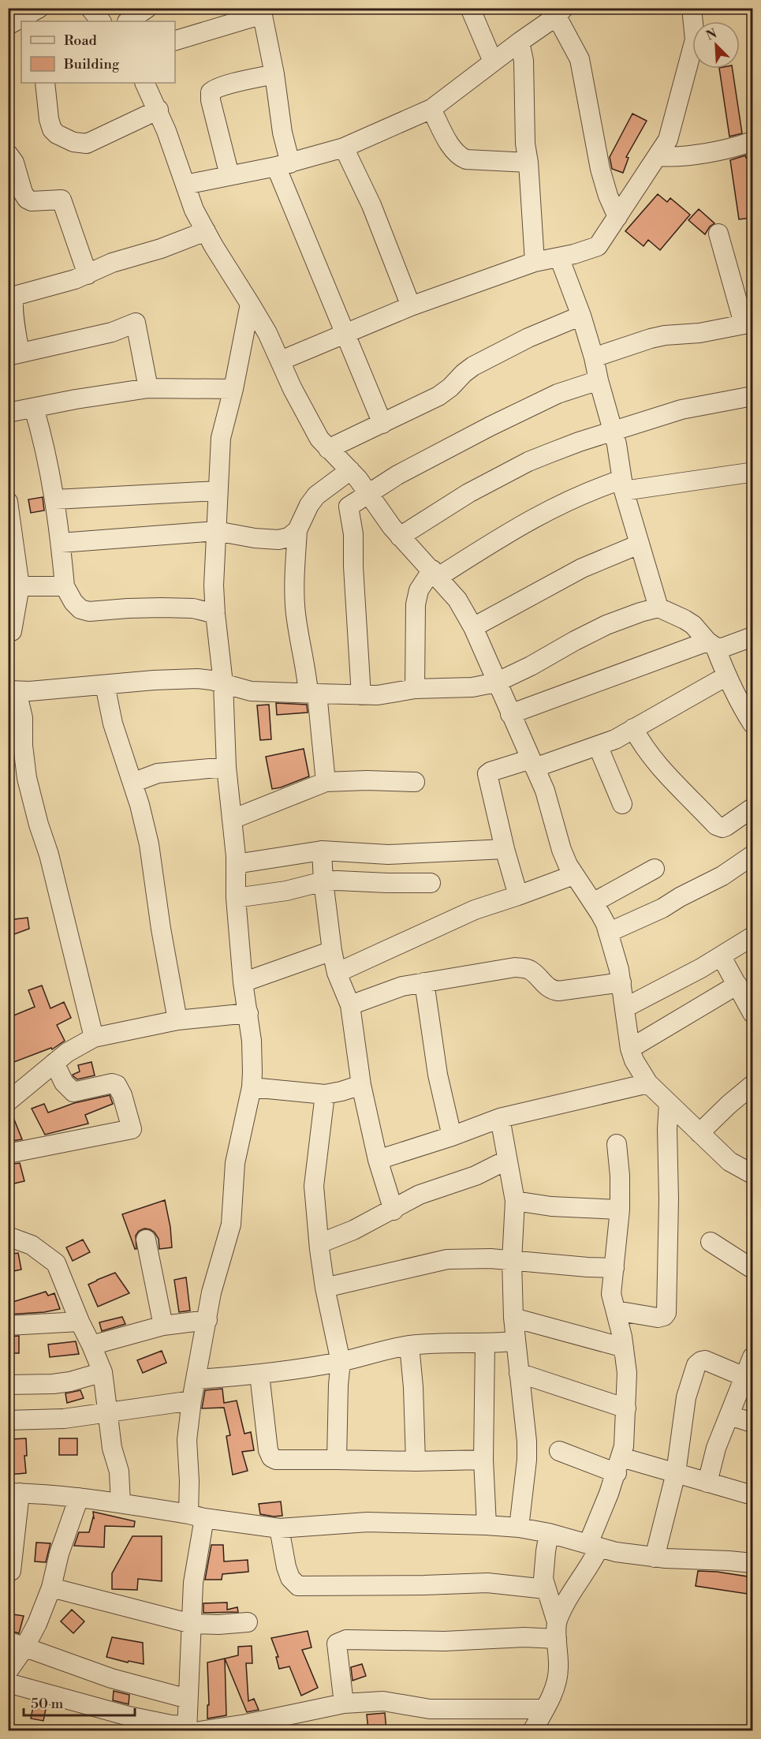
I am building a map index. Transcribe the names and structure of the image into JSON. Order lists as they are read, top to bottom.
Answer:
{
  "legend": ["Road", "Building"],
  "scale_bar": "50 m",
  "north": "top left"
}
